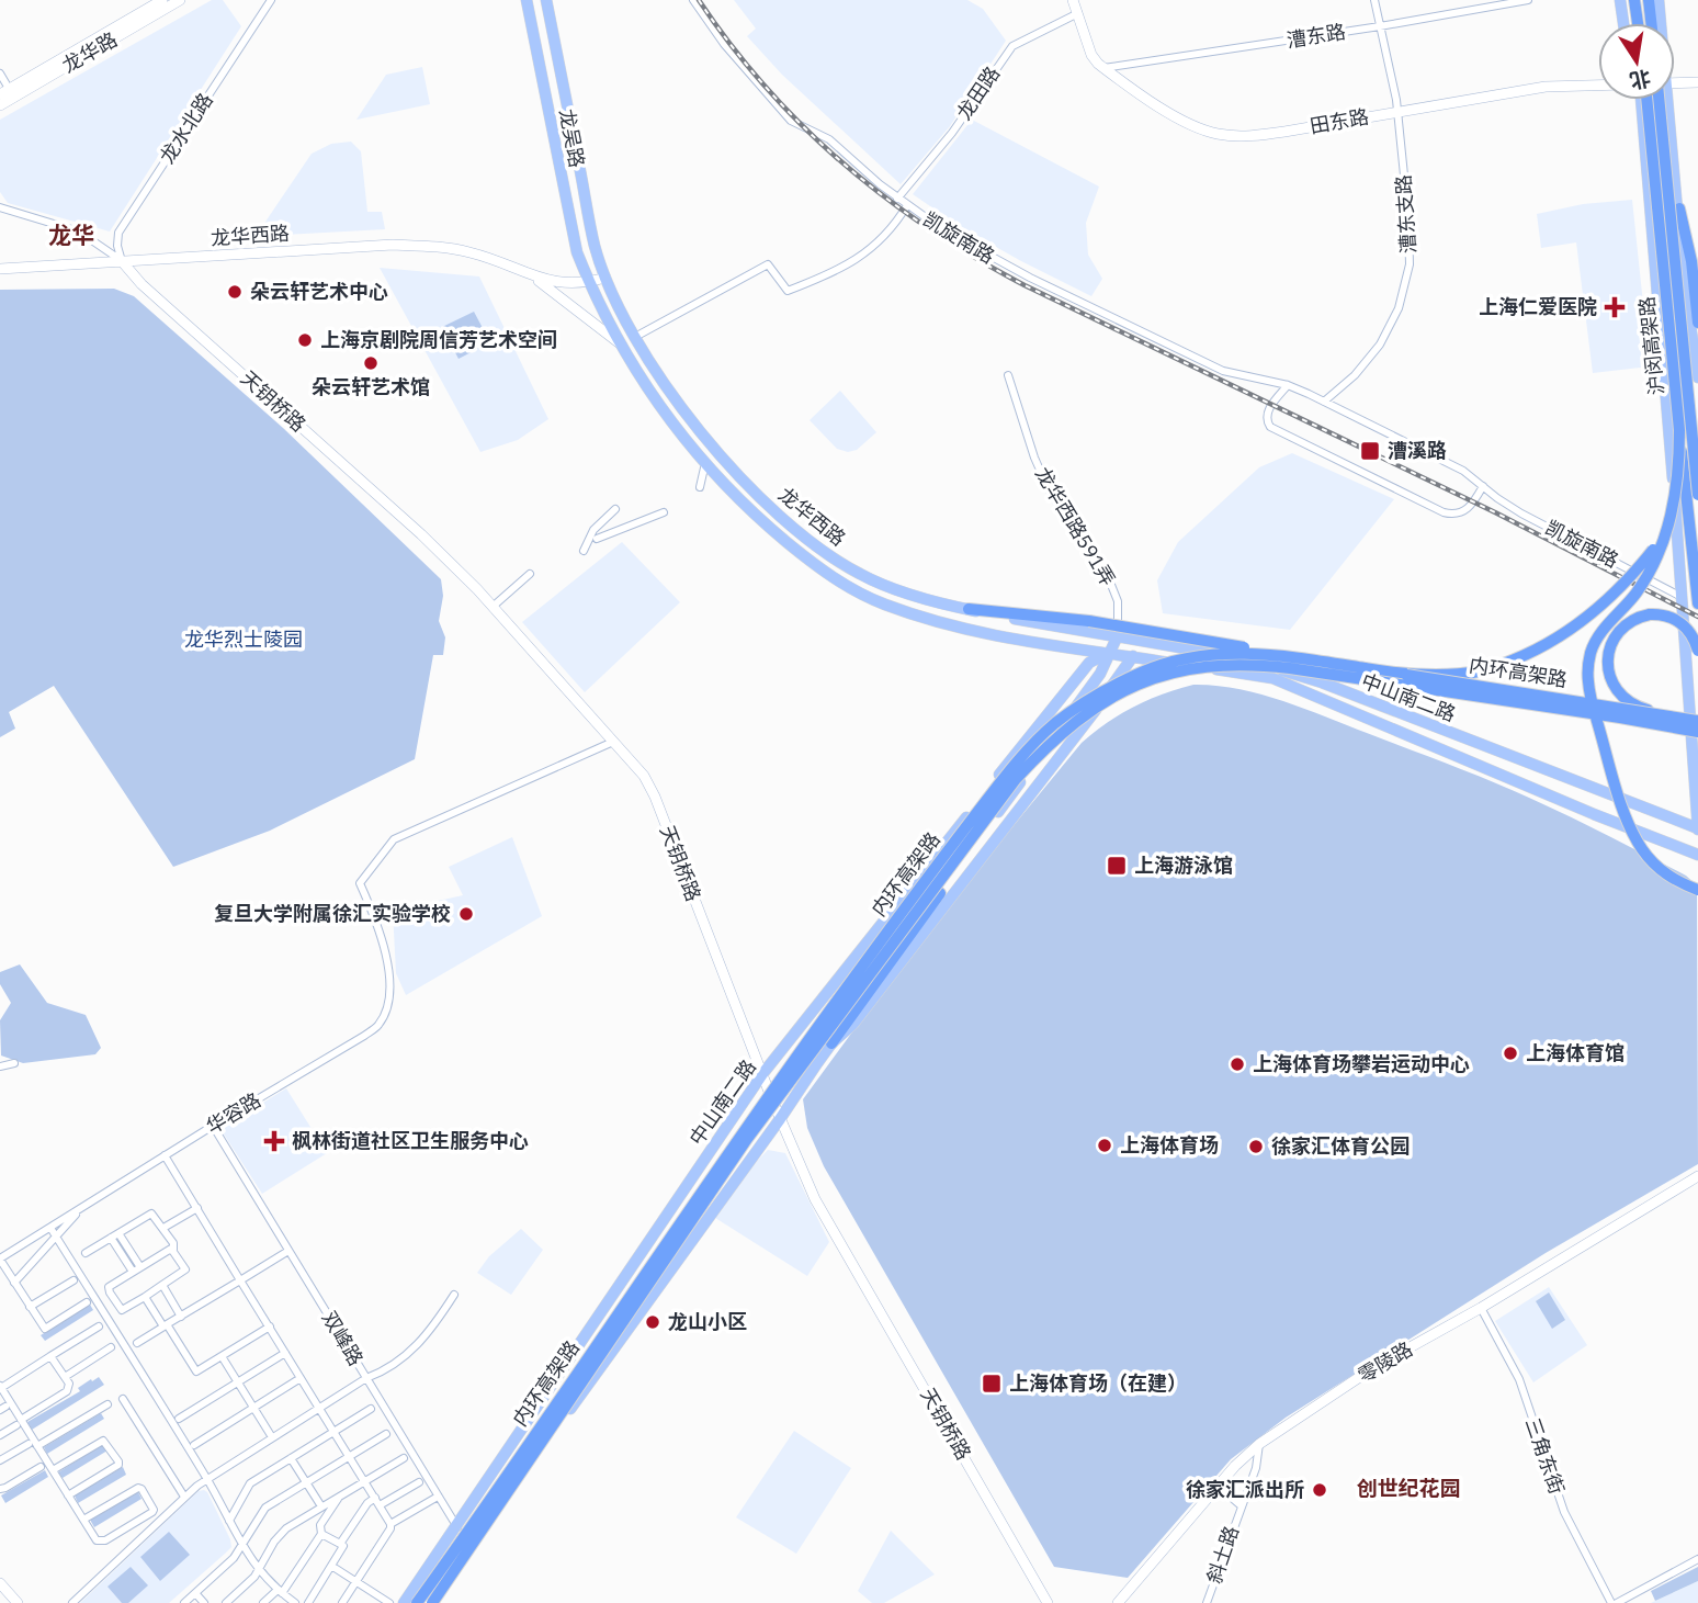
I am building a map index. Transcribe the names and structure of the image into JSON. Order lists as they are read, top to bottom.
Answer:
{
  "streets": {
    "highway": ["沪闵高架路", "内环高架路"],
    "main road": ["龙吴路", "龙华西路", "中山南二路"],
    "street": [
      "漕东路",
      "龙华路",
      "龙田路",
      "田东路",
      "龙水北路",
      "漕东支路",
      "凯旋南路",
      "天钥桥路",
      "龙华西路591弄",
      "华容路",
      "双峰路",
      "零陵路",
      "三角东街",
      "斜土路"
    ]
  },
  "crossings": [
    ["漕东路", "田东路"],
    ["漕东路", "漕东支路"],
    ["龙田路", "田东路"],
    ["龙田路", "凯旋南路"],
    ["田东路", "漕东支路"],
    ["龙水北路", "龙华西路"],
    ["龙水北路", "天钥桥路"],
    ["龙吴路", "龙华西路"],
    ["漕东支路", "凯旋南路"],
    ["龙华西路", "天钥桥路"],
    ["龙华西路", "龙华西路591弄"],
    ["龙华西路", "中山南二路"],
    ["天钥桥路", "中山南二路"],
    ["天钥桥路", "华容路"],
    ["龙华西路591弄", "中山南二路"],
    ["中山南二路", "双峰路"],
    ["华容路", "双峰路"],
    ["零陵路", "三角东街"],
    ["零陵路", "斜土路"]
  ],
  "districts": ["龙华", "创世纪花园"],
  "parks": ["龙华烈士陵园"],
  "places": {
    "other": [
      "朵云轩艺术中心",
      "上海京剧院周信芳艺术空间",
      "朵云轩艺术馆",
      "复旦大学附属徐汇实验学校",
      "上海体育馆",
      "上海体育场攀岩运动中心",
      "上海体育场",
      "徐家汇体育公园",
      "龙山小区",
      "徐家汇派出所"
    ],
    "health": ["上海仁爱医院", "枫林街道社区卫生服务中心"],
    "transit": ["漕溪路", "上海游泳馆", "上海体育场（在建）"]
  },
  "north": "bottom"
}
